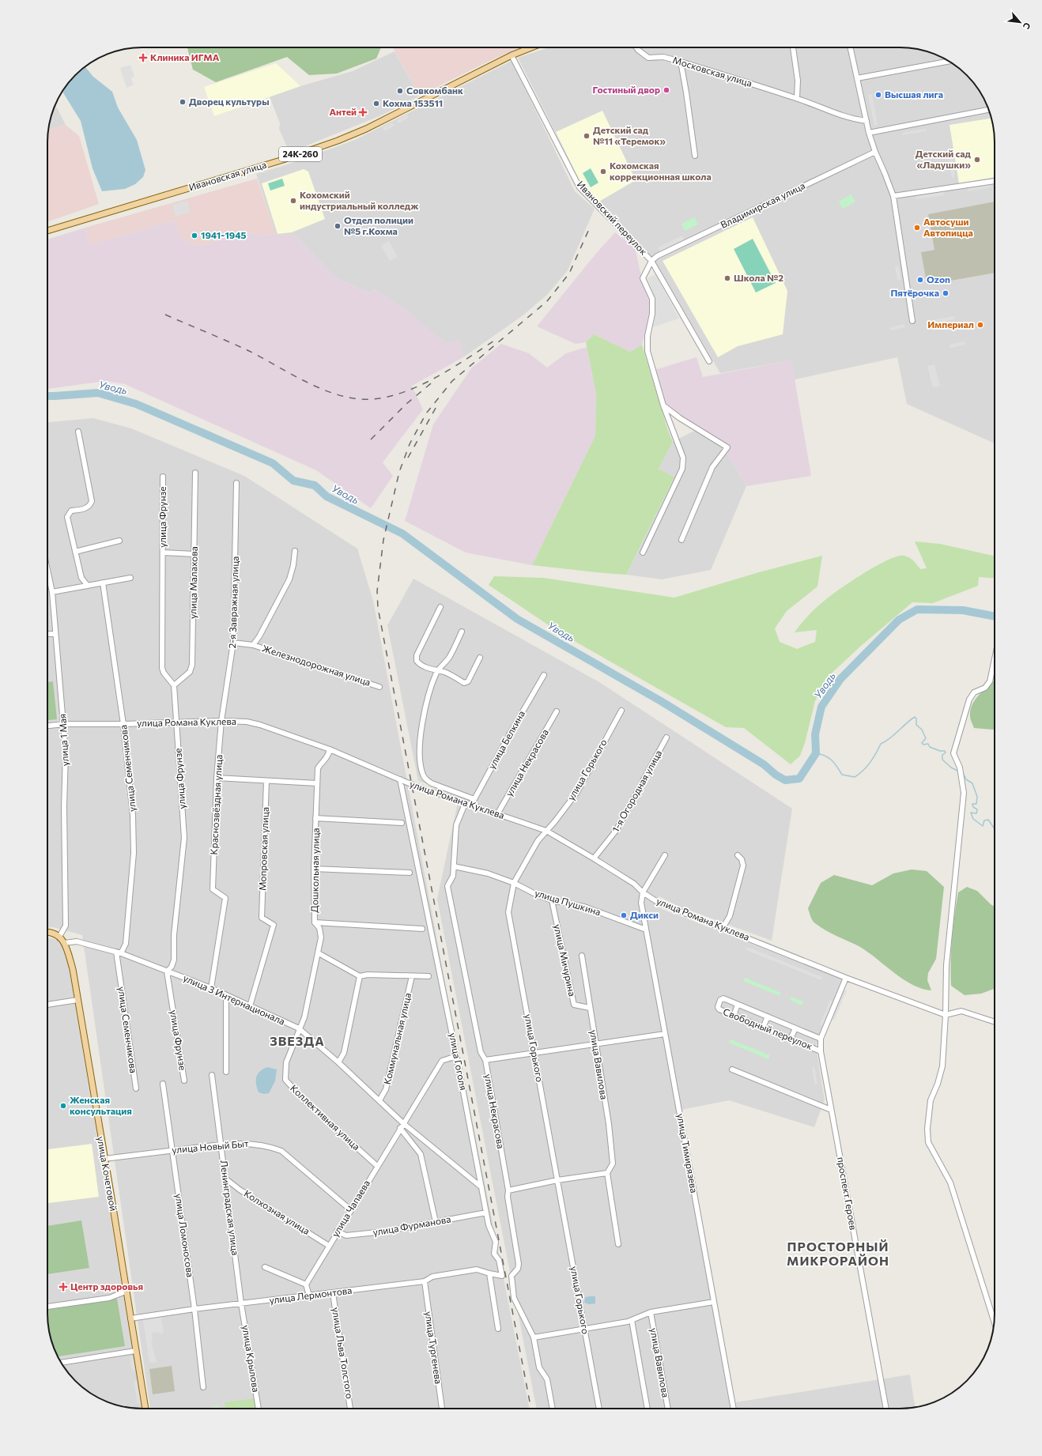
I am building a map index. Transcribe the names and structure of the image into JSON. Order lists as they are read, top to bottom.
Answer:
{
  "streets": {
    "main road": ["24К-260", "Ивановская улица", "улица Кочетовой"],
    "street": [
      "Московская улица",
      "Владимирская улица",
      "Ивановский переулок",
      "улица Фрунзе",
      "улица Малахова",
      "2-я Завражная улица",
      "Железнодорожная улица",
      "улица Романа Куклева",
      "улица 1 Мая",
      "улица Белкина",
      "улица Некрасова",
      "улица Семенчикова",
      "улица Горького",
      "1-я Огородная улица",
      "Краснозвёздная улица",
      "Мопровская улица",
      "Дошкольная улица",
      "улица Пушкина",
      "улица Мичурина",
      "улица 3 Интернационала",
      "Свободный переулок",
      "Коммунальная улица",
      "улица Гоголя",
      "улица Вавилова",
      "Коллективная улица",
      "улица Новый Быт",
      "улица Тимирязева",
      "проспект Героев",
      "Ленинградская улица",
      "улица Чапаева",
      "Колхозная улица",
      "улица Фурманова",
      "улица Ломоносова",
      "улица Лермонтова",
      "улица Тургенева",
      "улица Льва Толстого",
      "улица Крылова"
    ]
  },
  "crossings": [
    ["Ивановская улица", "Ивановский переулок"],
    ["Владимирская улица", "Ивановский переулок"],
    ["улица Фрунзе", "улица Малахова"],
    ["улица Фрунзе", "улица Романа Куклева"],
    ["улица Фрунзе", "улица 3 Интернационала"],
    ["2-я Завражная улица", "Железнодорожная улица"],
    ["2-я Завражная улица", "улица Романа Куклева"],
    ["2-я Завражная улица", "Краснозвёздная улица"],
    ["улица Романа Куклева", "улица 1 Мая"],
    ["улица Романа Куклева", "улица Белкина"],
    ["улица Романа Куклева", "улица Некрасова"],
    ["улица Романа Куклева", "улица Семенчикова"],
    ["улица Романа Куклева", "улица Горького"],
    ["улица Романа Куклева", "1-я Огородная улица"],
    ["улица Романа Куклева", "Краснозвёздная улица"],
    ["улица Романа Куклева", "Дошкольная улица"],
    ["улица Романа Куклева", "улица Гоголя"],
    ["улица Романа Куклева", "улица Тимирязева"],
    ["улица Романа Куклева", "проспект Героев"],
    ["улица 1 Мая", "улица Кочетовой"],
    ["улица Некрасова", "улица Пушкина"],
    ["улица Семенчикова", "улица 3 Интернационала"],
    ["улица Горького", "улица Пушкина"],
    ["Краснозвёздная улица", "улица 3 Интернационала"],
    ["Мопровская улица", "улица 3 Интернационала"],
    ["Дошкольная улица", "улица 3 Интернационала"],
    ["Дошкольная улица", "Коллективная улица"],
    ["улица Пушкина", "улица Мичурина"],
    ["улица Пушкина", "улица Тимирязева"],
    ["улица Мичурина", "улица Вавилова"],
    ["улица 3 Интернационала", "Коммунальная улица"],
    ["улица 3 Интернационала", "улица Гоголя"],
    ["улица 3 Интернационала", "Коллективная улица"],
    ["улица 3 Интернационала", "улица Кочетовой"],
    ["улица 3 Интернационала", "улица Чапаева"],
    ["Свободный переулок", "проспект Героев"],
    ["улица Гоголя", "улица Чапаева"],
    ["улица Гоголя", "улица Фурманова"],
    ["улица Гоголя", "улица Лермонтова"],
    ["Коллективная улица", "улица Чапаева"],
    ["улица Новый Быт", "улица Кочетовой"],
    ["улица Новый Быт", "Ленинградская улица"],
    ["улица Новый Быт", "улица Чапаева"],
    ["улица Новый Быт", "улица Ломоносова"],
    ["улица Кочетовой", "улица Лермонтова"],
    ["Ленинградская улица", "Колхозная улица"],
    ["Ленинградская улица", "улица Лермонтова"],
    ["Ленинградская улица", "улица Крылова"],
    ["улица Чапаева", "Колхозная улица"],
    ["улица Чапаева", "улица Фурманова"],
    ["улица Ломоносова", "улица Лермонтова"],
    ["улица Лермонтова", "улица Тургенева"],
    ["улица Лермонтова", "улица Льва Толстого"],
    ["улица Лермонтова", "улица Крылова"]
  ],
  "districts": ["ЗВЕЗДА", "ПРОСТОРНЫЙ МИКРОРАЙОН"],
  "water": ["Уводь"],
  "places": {
    "health": ["Клиника ИГМА", "Антей", "Центр здоровья"],
    "other": [
      "Гостиный двор",
      "Совкомбанк",
      "Высшая лига",
      "Дворец культуры",
      "Кохма 153511",
      "Детский сад №11 «Теремок»",
      "Детский сад «Ладушки»",
      "Кохомская коррекционная школа",
      "Кохомский индустриальный колледж",
      "Отдел полиции №5 г.Кохма",
      "Автосуши Автопицца",
      "1941-1945",
      "Школа №2",
      "Ozon",
      "Пятёрочка",
      "Империал",
      "Дикси",
      "Женская консультация"
    ]
  },
  "north": "bottom right"
}
